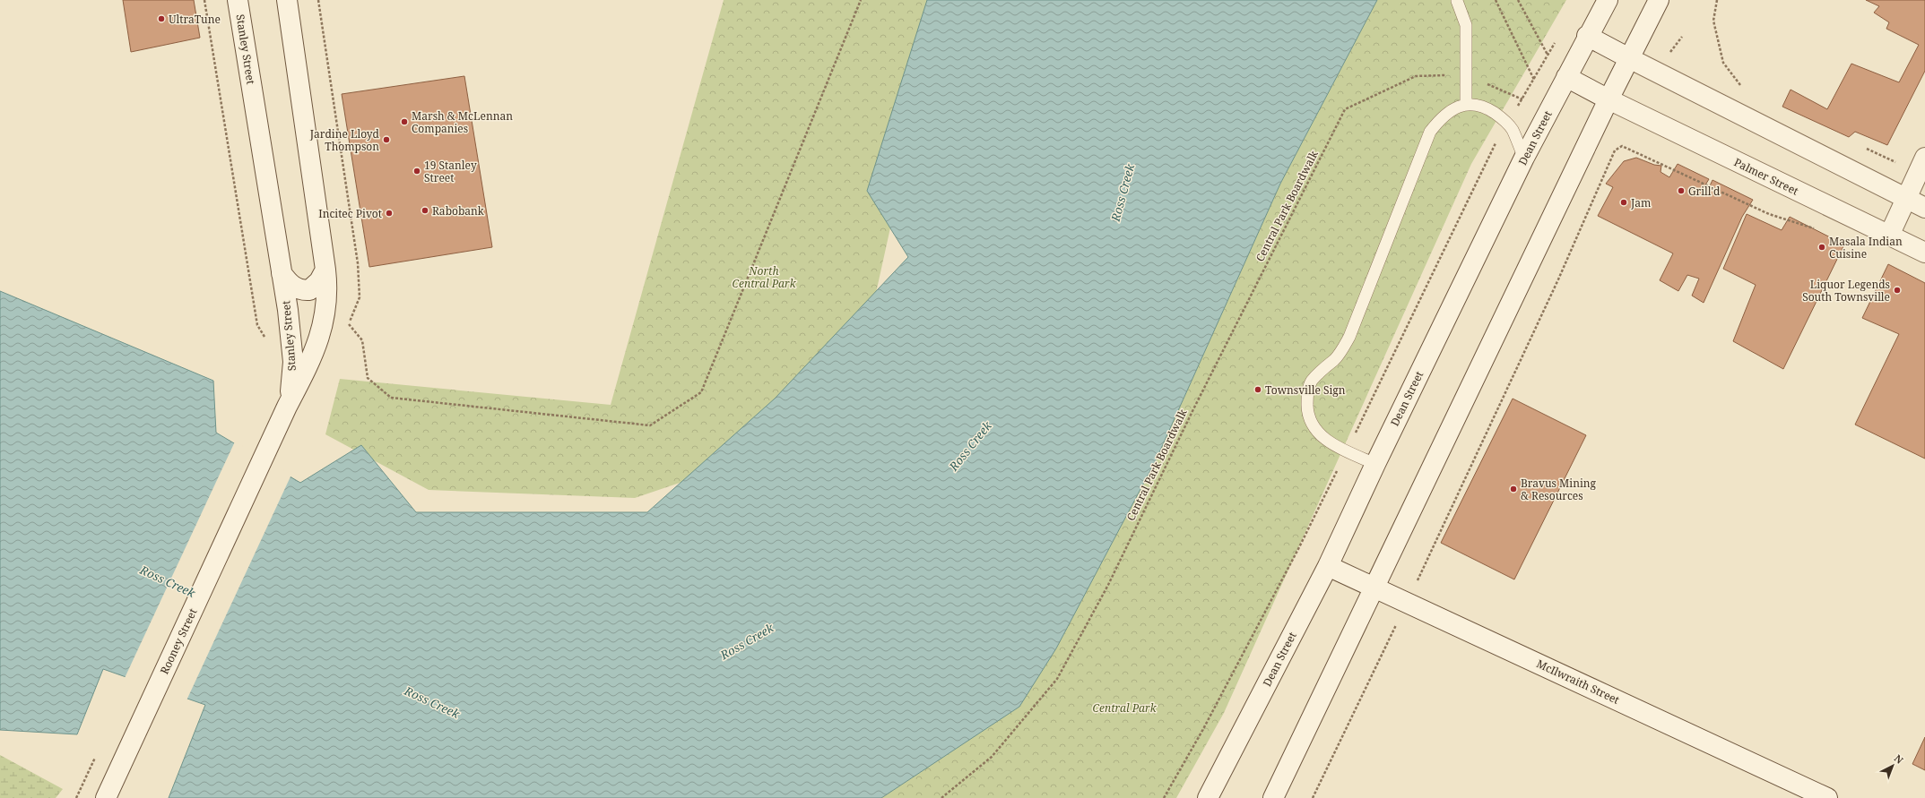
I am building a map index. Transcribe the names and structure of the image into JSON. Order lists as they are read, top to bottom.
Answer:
{
  "streets": {
    "main road": [
      "Stanley Street",
      "Dean Street",
      "Palmer Street",
      "Rooney Street",
      "McIlwraith Street"
    ],
    "path": ["Central Park Boardwalk"]
  },
  "crossings": [
    ["Stanley Street", "Rooney Street"],
    ["Dean Street", "Palmer Street"],
    ["Dean Street", "McIlwraith Street"]
  ],
  "water": ["Ross Creek"],
  "parks": ["North Central Park", "Central Park"],
  "places": [
    "UltraTune",
    "Marsh & McLennan Companies",
    "Jardine Lloyd Thompson",
    "19 Stanley Street",
    "Grill'd",
    "Jam",
    "Rabobank",
    "Incitec Pivot",
    "Masala Indian Cuisine",
    "Liquor Legends South Townsville",
    "Townsville Sign",
    "Bravus Mining & Resources"
  ],
  "north": "top right"
}
